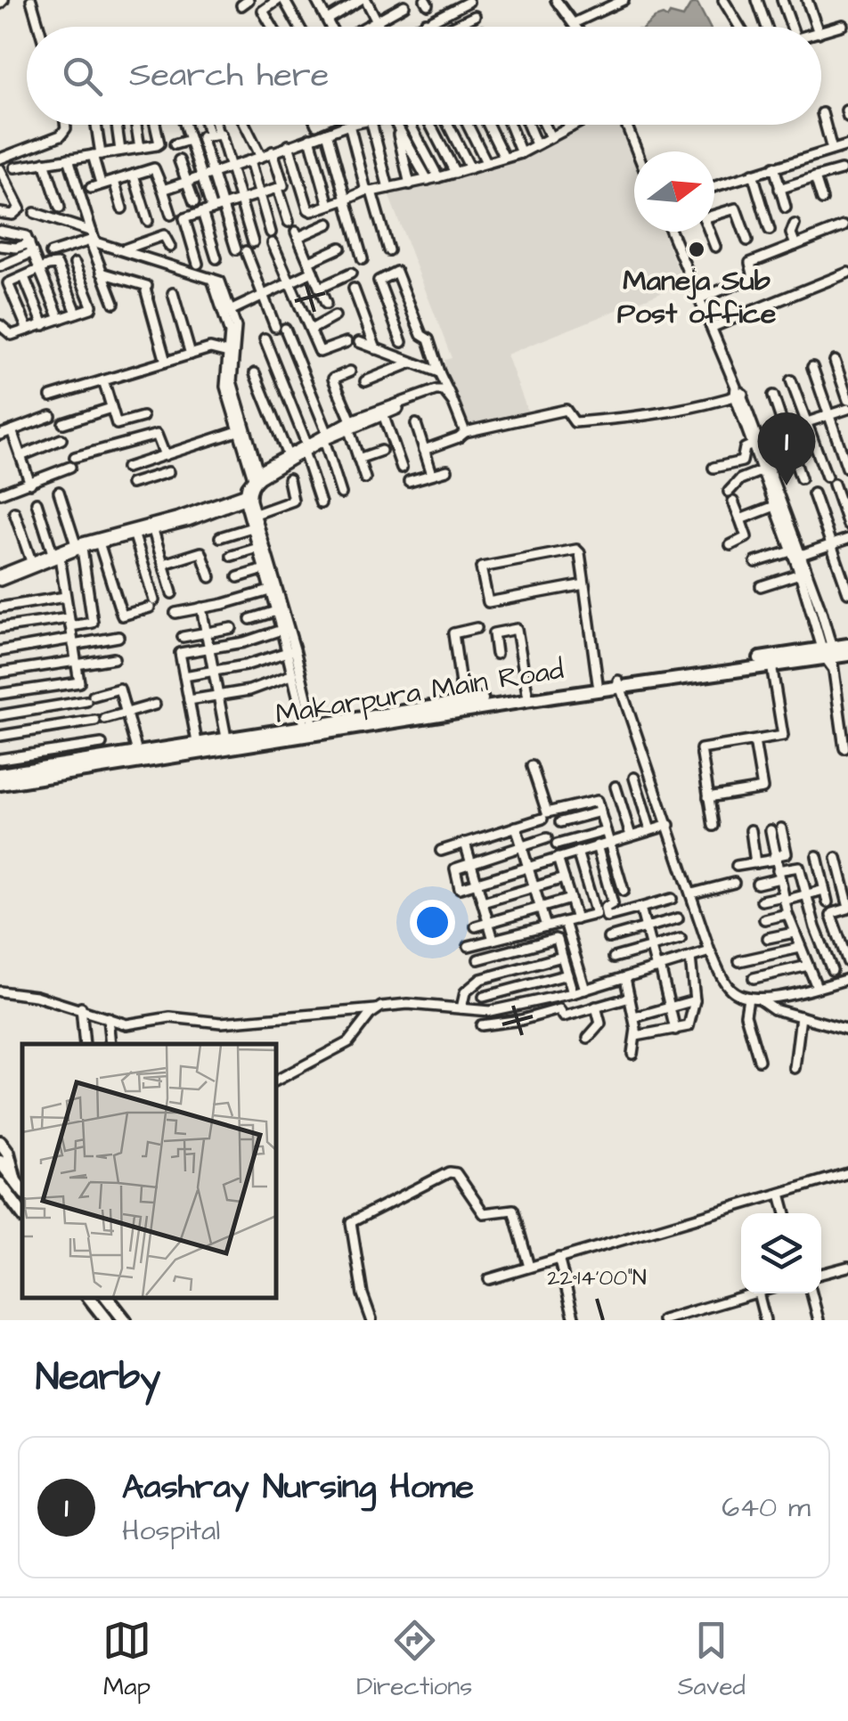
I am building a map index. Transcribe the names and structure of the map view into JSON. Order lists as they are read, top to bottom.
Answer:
{
  "streets": {
    "highway": ["Makarpura Main Road"]
  },
  "places": ["Maneja Sub Post office"],
  "north": "right",
  "page": {
    "search": "Search here",
    "pins": "1",
    "heading": "Nearby",
    "list": [
      {
        "mark": "1",
        "name": "Aashray Nursing Home",
        "note": "Hospital",
        "value": "640 m"
      }
    ],
    "nav": ["Map", "Directions", "Saved"]
  },
  "coordinates": ["22°14'00\"N"]
}
